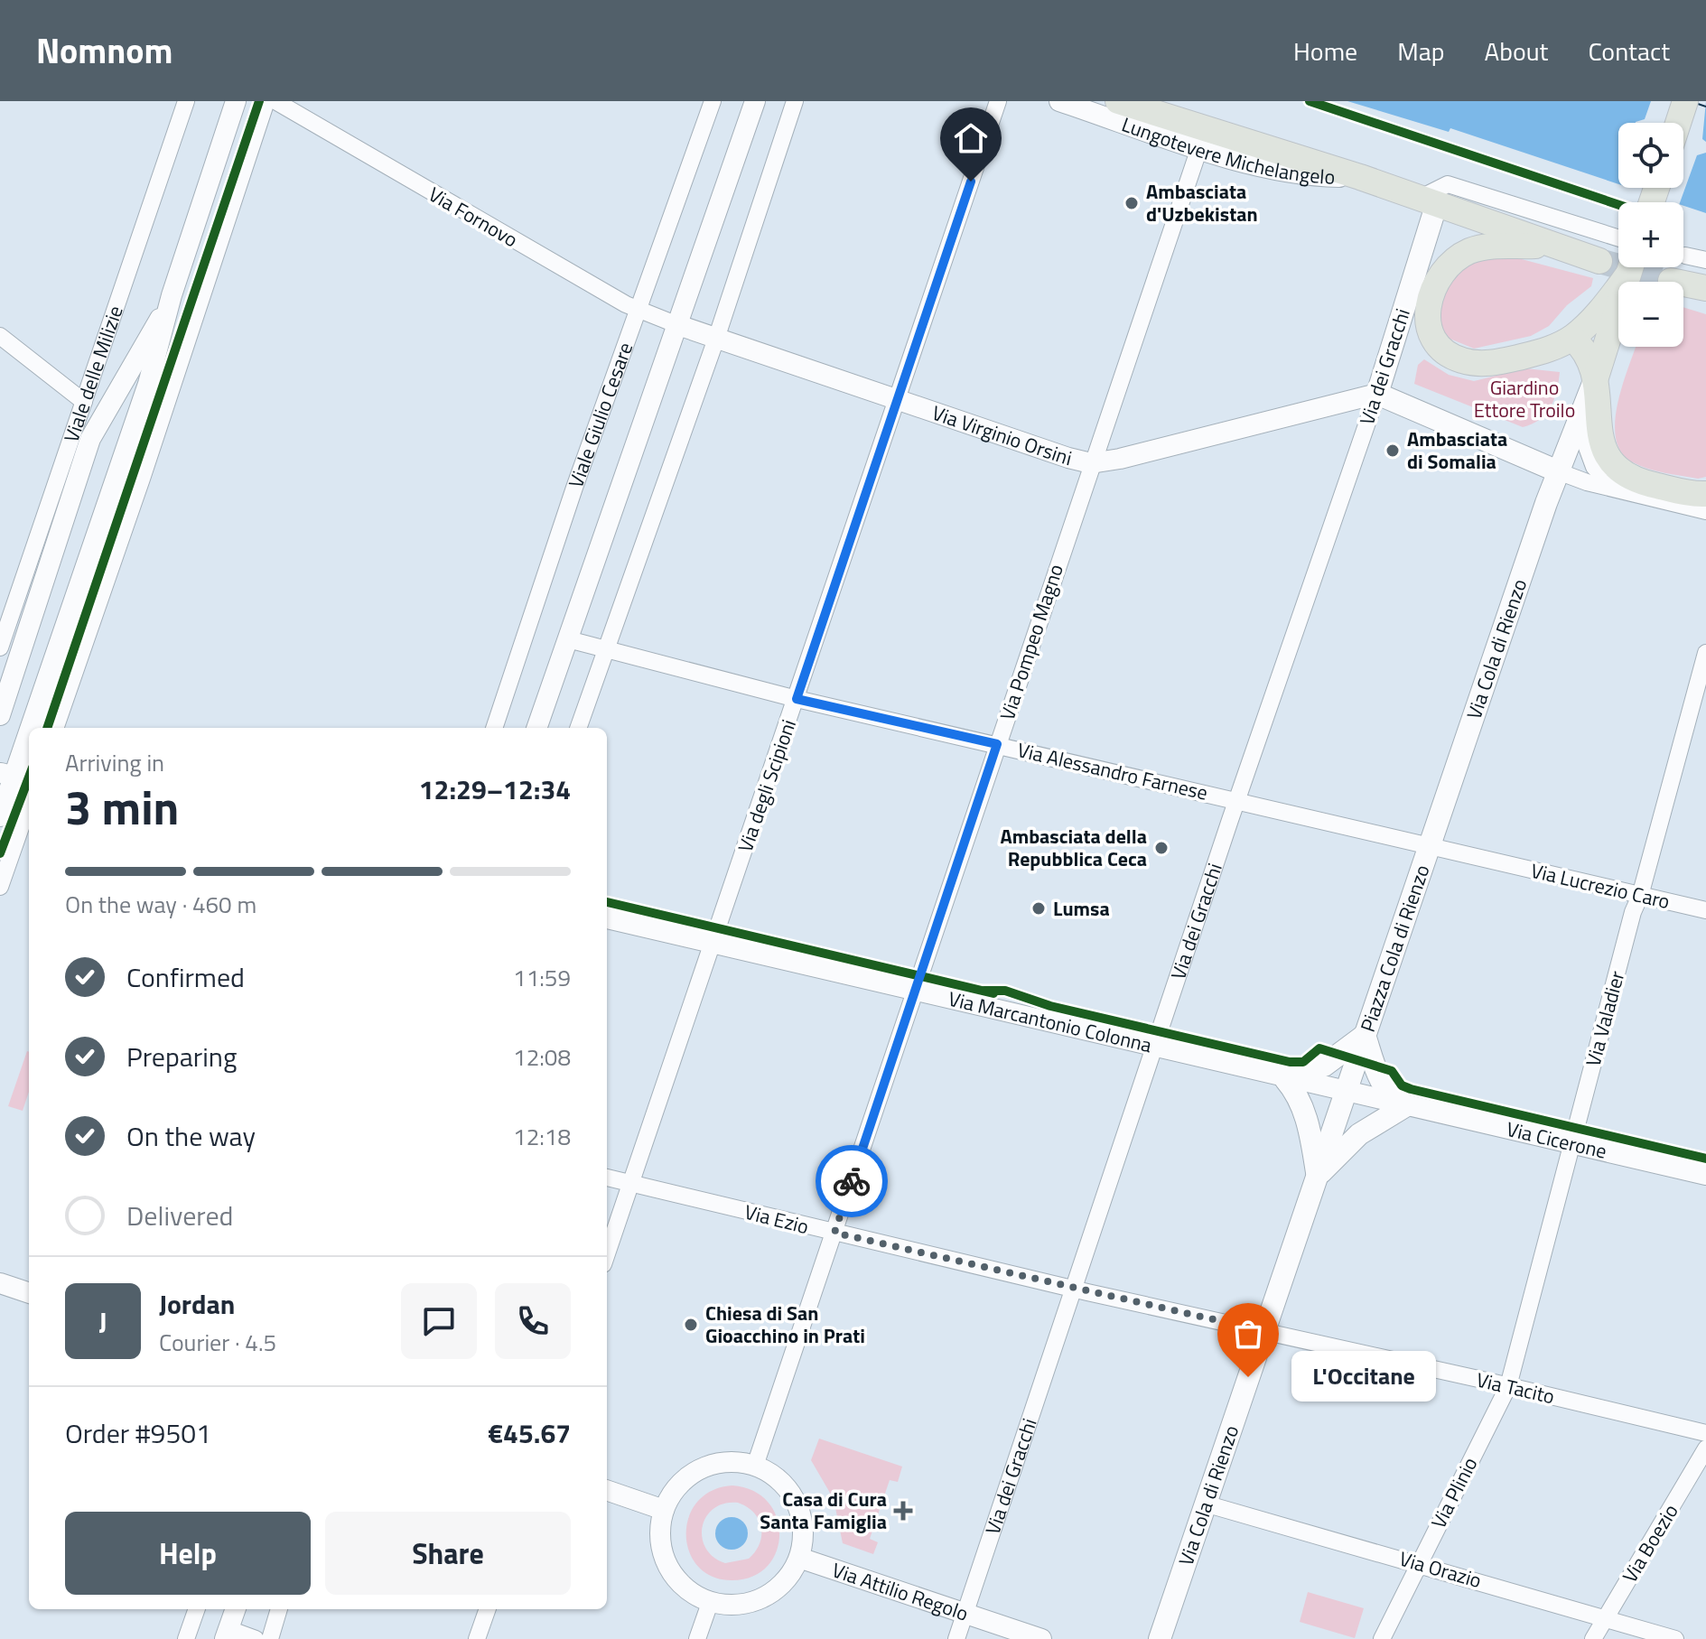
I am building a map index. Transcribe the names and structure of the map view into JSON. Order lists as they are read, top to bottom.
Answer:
{
  "streets": {
    "main road": [
      "Lungotevere Michelangelo",
      "Via dei Gracchi",
      "Via Cola di Rienzo",
      "Piazza Cola di Rienzo"
    ],
    "street": [
      "Via Fornovo",
      "Viale delle Milizie",
      "Viale Giulio Cesare",
      "Via Virginio Orsini",
      "Via Pompeo Magno",
      "Via Alessandro Farnese",
      "Via degli Scipioni",
      "Via Lucrezio Caro",
      "Via Valadier",
      "Via Marcantonio Colonna",
      "Via Cicerone",
      "Via Ezio",
      "Via Tacito",
      "Via Plinio",
      "Via Boezio",
      "Via Orazio",
      "Via Attilio Regolo"
    ]
  },
  "crossings": [
    ["Lungotevere Michelangelo", "Via dei Gracchi"],
    ["Lungotevere Michelangelo", "Via Pompeo Magno"],
    ["Via Fornovo", "Viale Giulio Cesare"],
    ["Via Fornovo", "Via Virginio Orsini"],
    ["Via dei Gracchi", "Via Virginio Orsini"],
    ["Via dei Gracchi", "Via Alessandro Farnese"],
    ["Via dei Gracchi", "Via Marcantonio Colonna"],
    ["Via dei Gracchi", "Via Ezio"],
    ["Via dei Gracchi", "Via Attilio Regolo"],
    ["Viale Giulio Cesare", "Via Virginio Orsini"],
    ["Viale Giulio Cesare", "Via Alessandro Farnese"],
    ["Via Virginio Orsini", "Via Pompeo Magno"],
    ["Via Virginio Orsini", "Via degli Scipioni"],
    ["Via Pompeo Magno", "Via Alessandro Farnese"],
    ["Via Pompeo Magno", "Via Marcantonio Colonna"],
    ["Via Pompeo Magno", "Via Ezio"],
    ["Via Pompeo Magno", "Via Attilio Regolo"],
    ["Via Cola di Rienzo", "Piazza Cola di Rienzo"],
    ["Via Cola di Rienzo", "Via Orazio"],
    ["Via Alessandro Farnese", "Via degli Scipioni"],
    ["Via Alessandro Farnese", "Piazza Cola di Rienzo"],
    ["Via degli Scipioni", "Via Marcantonio Colonna"],
    ["Via degli Scipioni", "Via Ezio"],
    ["Via Lucrezio Caro", "Piazza Cola di Rienzo"],
    ["Via Lucrezio Caro", "Via Valadier"],
    ["Piazza Cola di Rienzo", "Via Ezio"],
    ["Piazza Cola di Rienzo", "Via Tacito"],
    ["Via Valadier", "Via Cicerone"],
    ["Via Valadier", "Via Tacito"],
    ["Via Valadier", "Via Plinio"],
    ["Via Ezio", "Via Tacito"],
    ["Via Tacito", "Via Plinio"],
    ["Via Plinio", "Via Orazio"],
    ["Via Boezio", "Via Orazio"]
  ],
  "parks": ["Giardino Ettore Troilo"],
  "places": {
    "other": [
      "Ambasciata d'Uzbekistan",
      "Ambasciata di Somalia",
      "Ambasciata della Repubblica Ceca",
      "Lumsa",
      "Chiesa di San Gioacchino in Prati",
      "L'Occitane"
    ],
    "health": ["Casa di Cura Santa Famiglia"]
  },
  "page": {
    "header": "Nomnom",
    "nav": [
      "Home",
      "Map",
      "About",
      "Contact"
    ],
    "map_buttons": ["+", "−"],
    "heading": ["3 min", "Arriving in", "12:29–12:34"],
    "panel": [
      "Jordan",
      "Courier · 4.5",
      "Order #9501",
      "€45.67"
    ],
    "bar": "On the way · 460 m",
    "list": [
      ["Confirmed", "11:59"],
      ["Preparing", "12:08"],
      ["On the way", "12:18"],
      "Delivered"
    ],
    "round": "J",
    "bubble": "L'Occitane",
    "buttons": ["Help", "Share"]
  }
}
